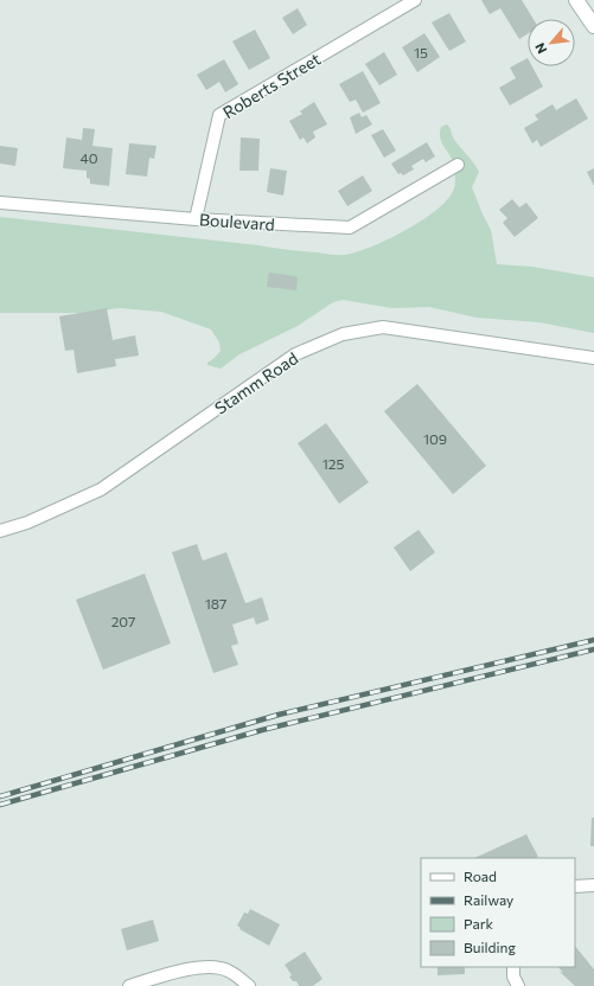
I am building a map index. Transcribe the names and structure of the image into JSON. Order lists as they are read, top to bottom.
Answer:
{
  "streets": {
    "street": ["Roberts Street", "Boulevard", "Stamm Road"]
  },
  "crossings": [
    ["Roberts Street", "Boulevard"]
  ],
  "house_numbers": [
    "15",
    "40",
    "109",
    "125",
    "187",
    "207"
  ],
  "legend": [
    "Road",
    "Railway",
    "Park",
    "Building"
  ],
  "north": "bottom left"
}
